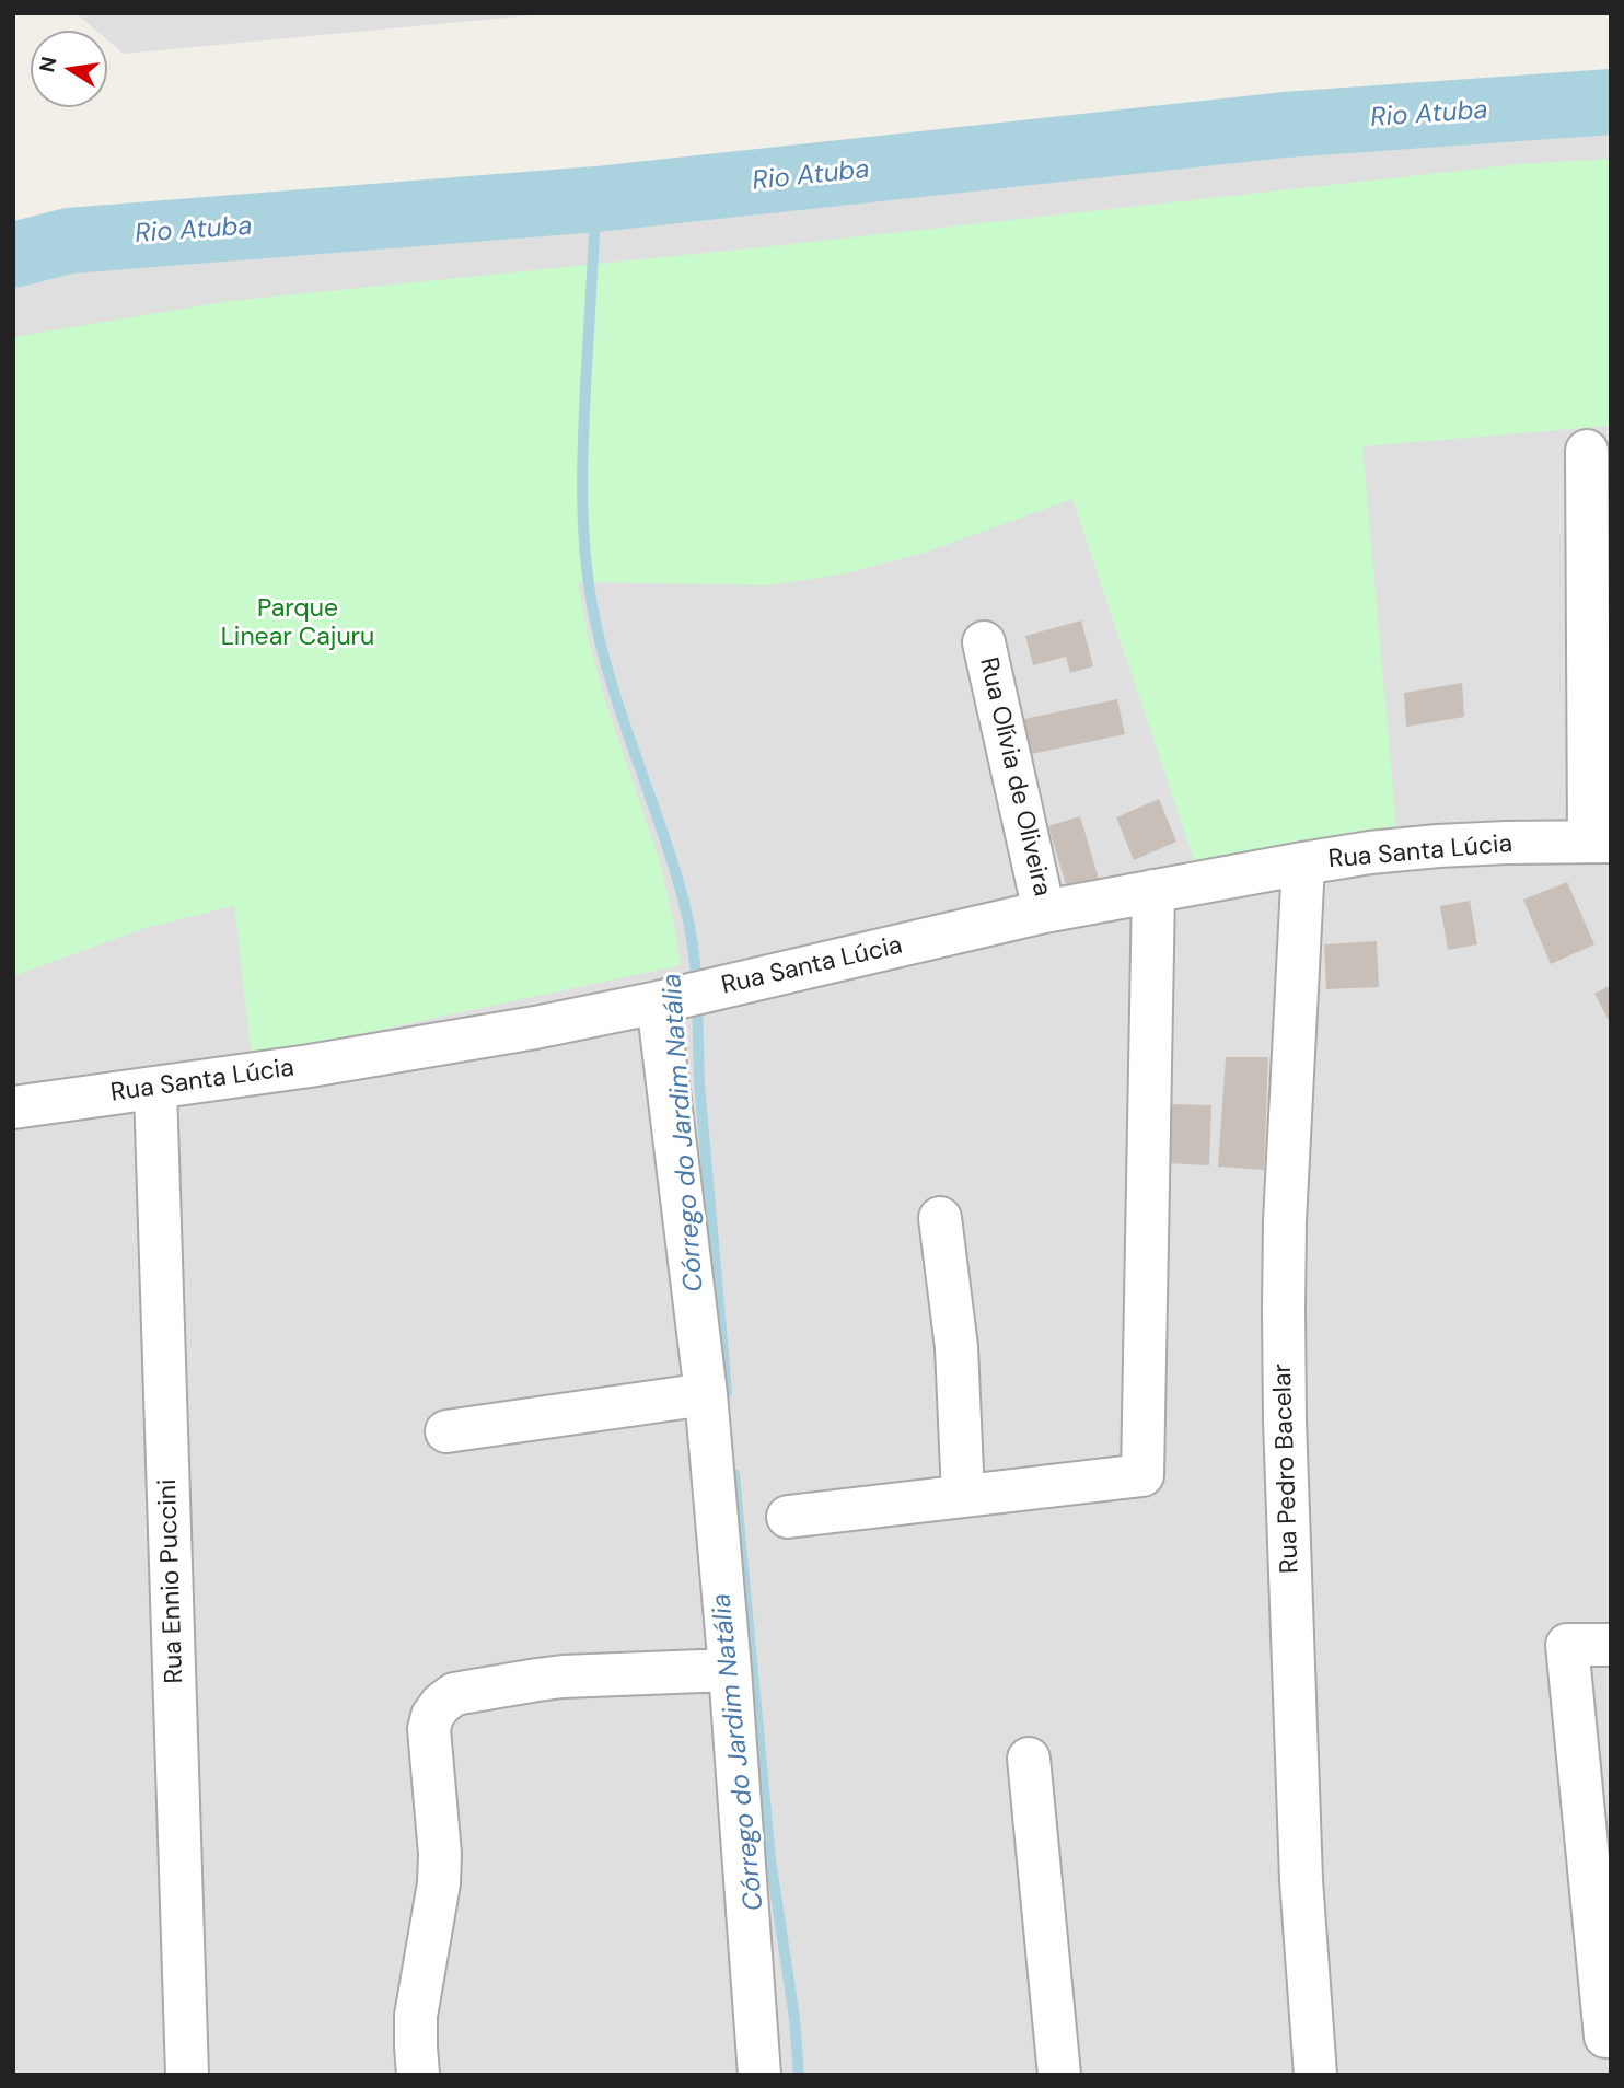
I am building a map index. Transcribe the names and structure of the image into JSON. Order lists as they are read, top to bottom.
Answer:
{
  "streets": {
    "street": [
      "Rua Olívia de Oliveira",
      "Rua Santa Lúcia",
      "Rua Pedro Bacelar",
      "Rua Ennio Puccini"
    ]
  },
  "crossings": [
    ["Rua Olívia de Oliveira", "Rua Santa Lúcia"],
    ["Rua Santa Lúcia", "Rua Pedro Bacelar"],
    ["Rua Santa Lúcia", "Rua Ennio Puccini"]
  ],
  "water": ["Rio Atuba", "Córrego do Jardim Natália"],
  "parks": ["Parque Linear Cajuru"],
  "north": "left"
}
